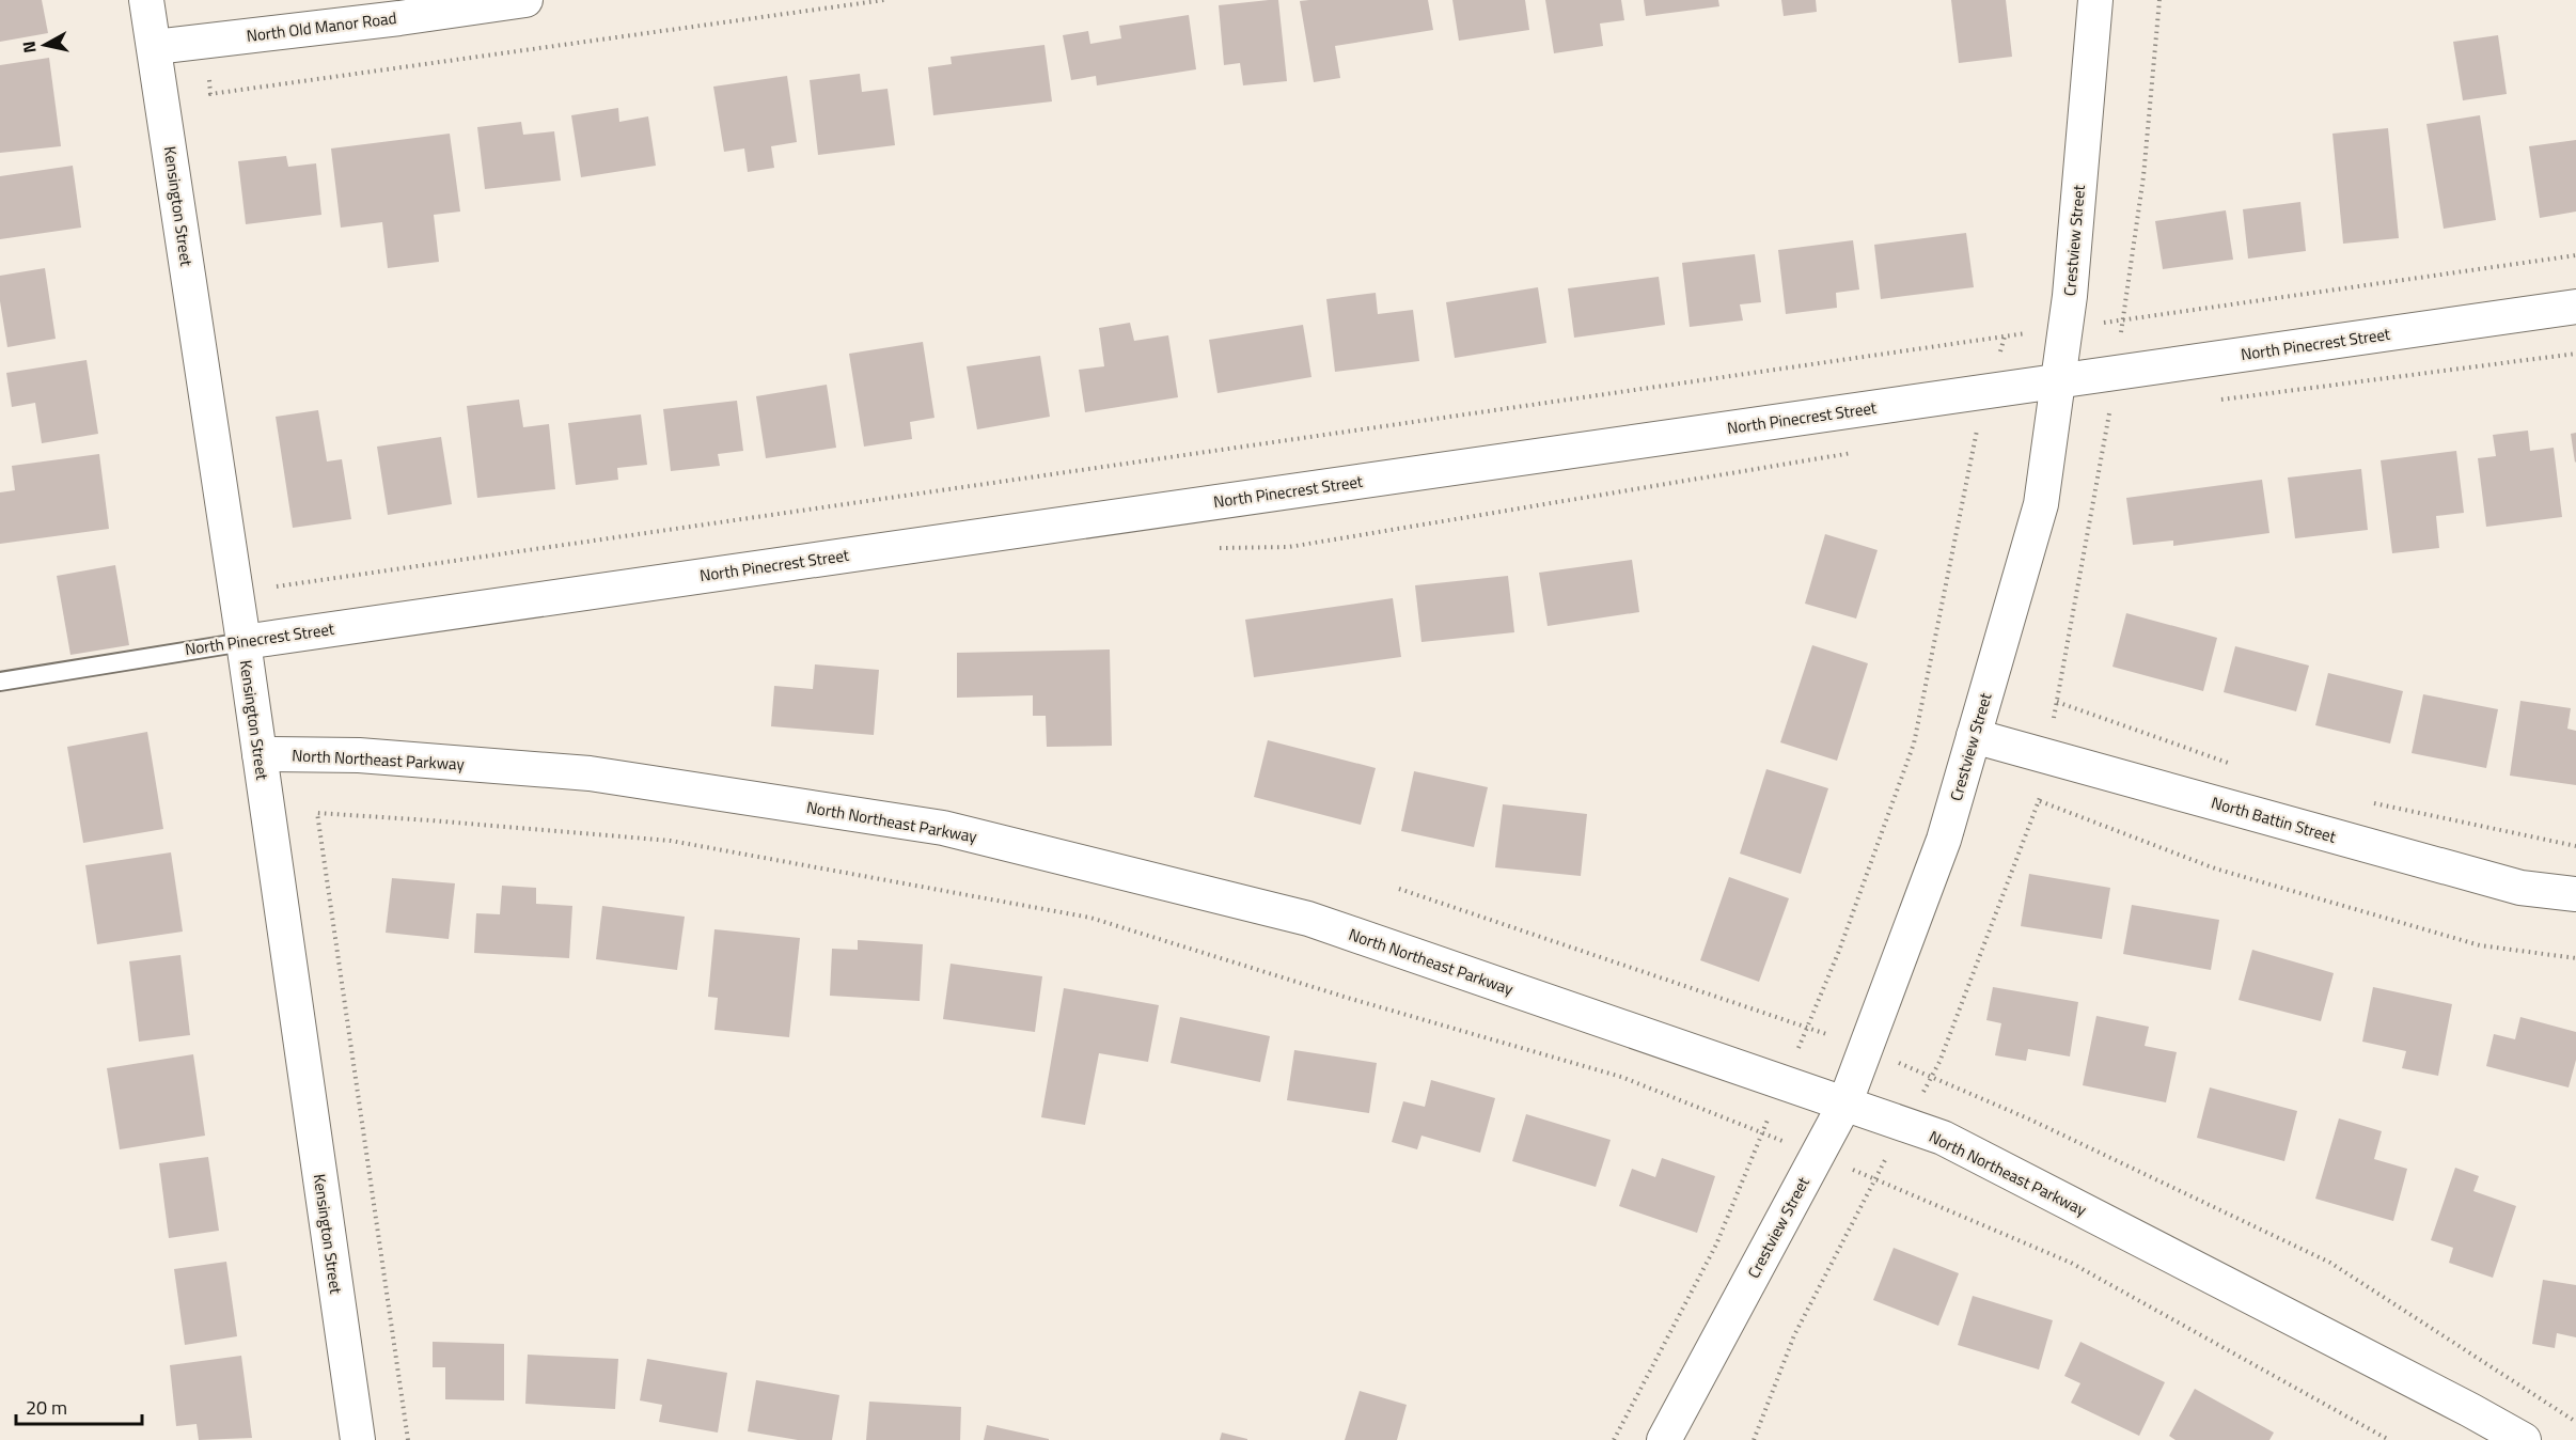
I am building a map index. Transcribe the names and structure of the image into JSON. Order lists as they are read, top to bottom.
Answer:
{
  "streets": {
    "street": [
      "North Old Manor Road",
      "Kensington Street",
      "Crestview Street",
      "North Pinecrest Street",
      "North Northeast Parkway",
      "North Battin Street"
    ]
  },
  "crossings": [
    ["North Old Manor Road", "Kensington Street"],
    ["Kensington Street", "North Pinecrest Street"],
    ["Kensington Street", "North Northeast Parkway"],
    ["Crestview Street", "North Pinecrest Street"],
    ["Crestview Street", "North Northeast Parkway"],
    ["Crestview Street", "North Battin Street"]
  ],
  "scale_bar": "20 m",
  "north": "left"
}
